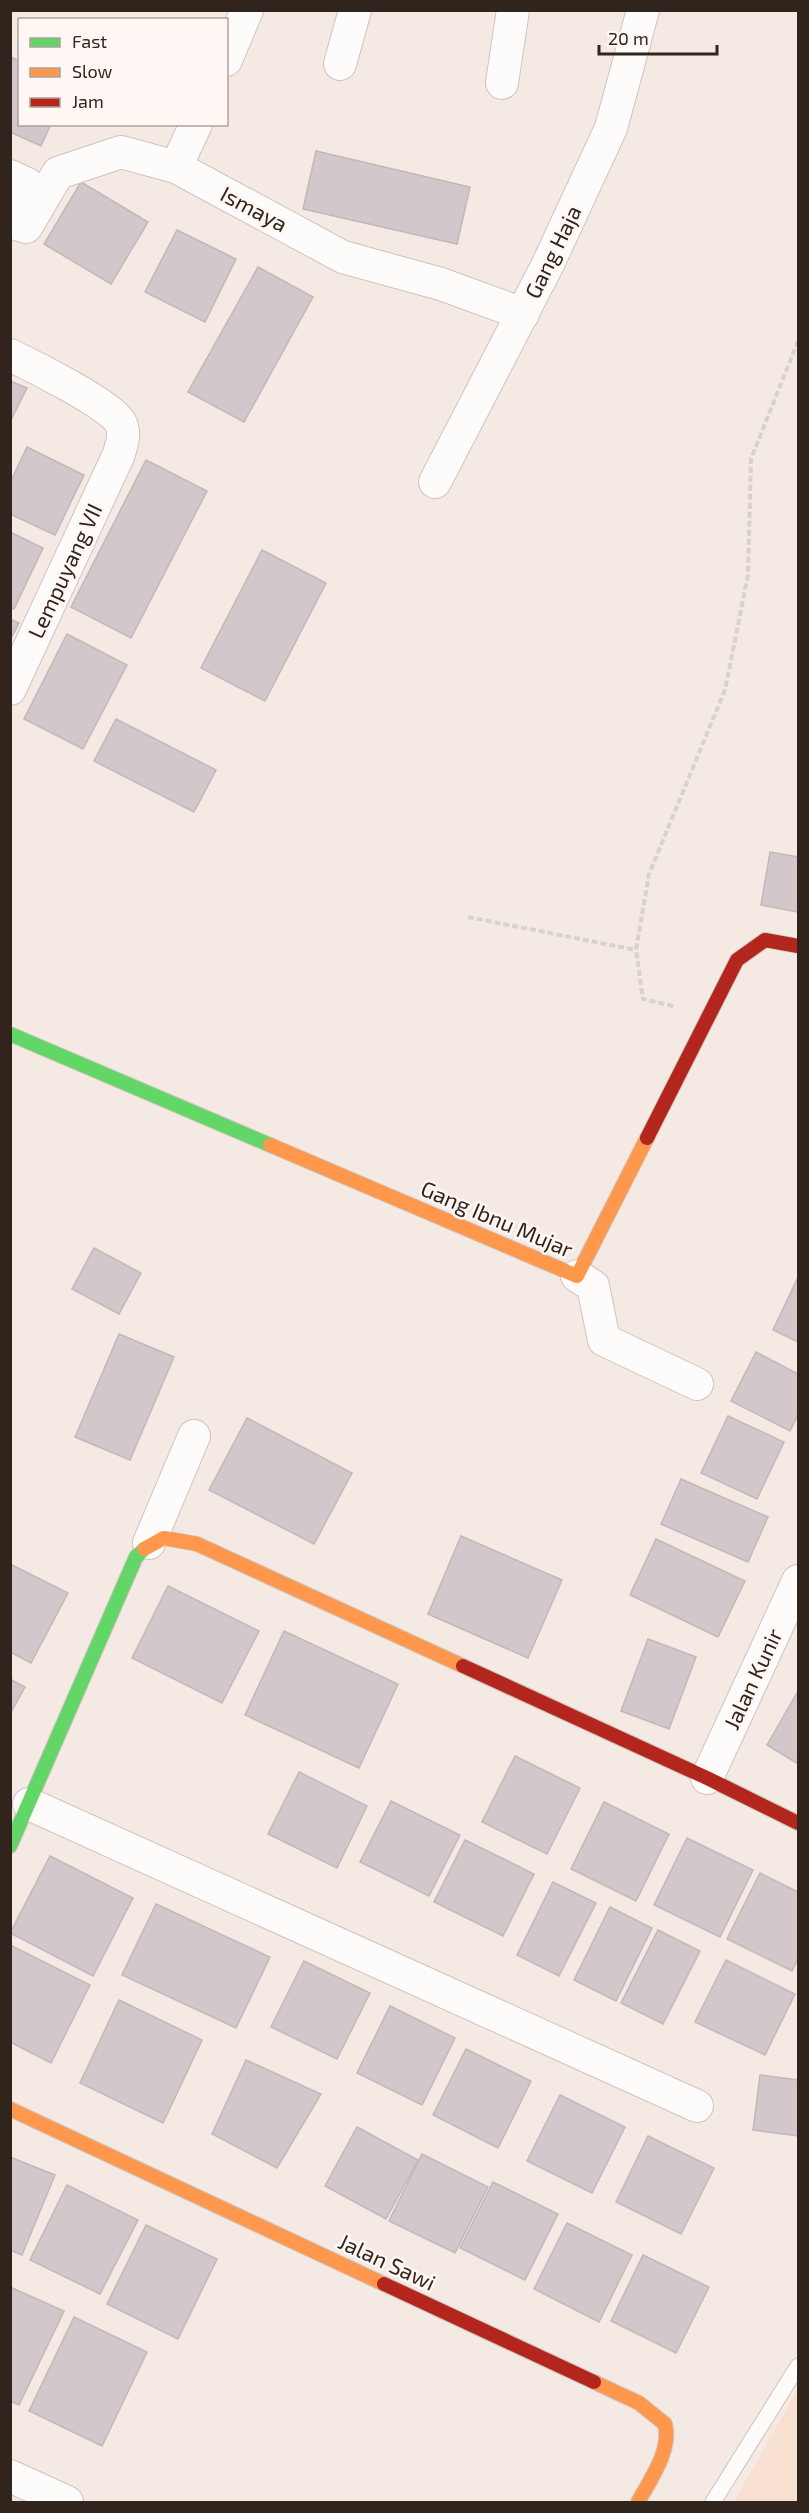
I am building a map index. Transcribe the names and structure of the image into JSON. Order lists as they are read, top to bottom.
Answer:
{
  "streets": {
    "street": [
      "Ismaya",
      "Gang Haja",
      "Lempuyang VII",
      "Gang Ibnu Mujar",
      "Jalan Kunir",
      "Jalan Sawi"
    ]
  },
  "crossings": [
    ["Ismaya", "Gang Haja"]
  ],
  "legend": ["Fast", "Slow", "Jam"],
  "scale_bar": "20 m"
}
